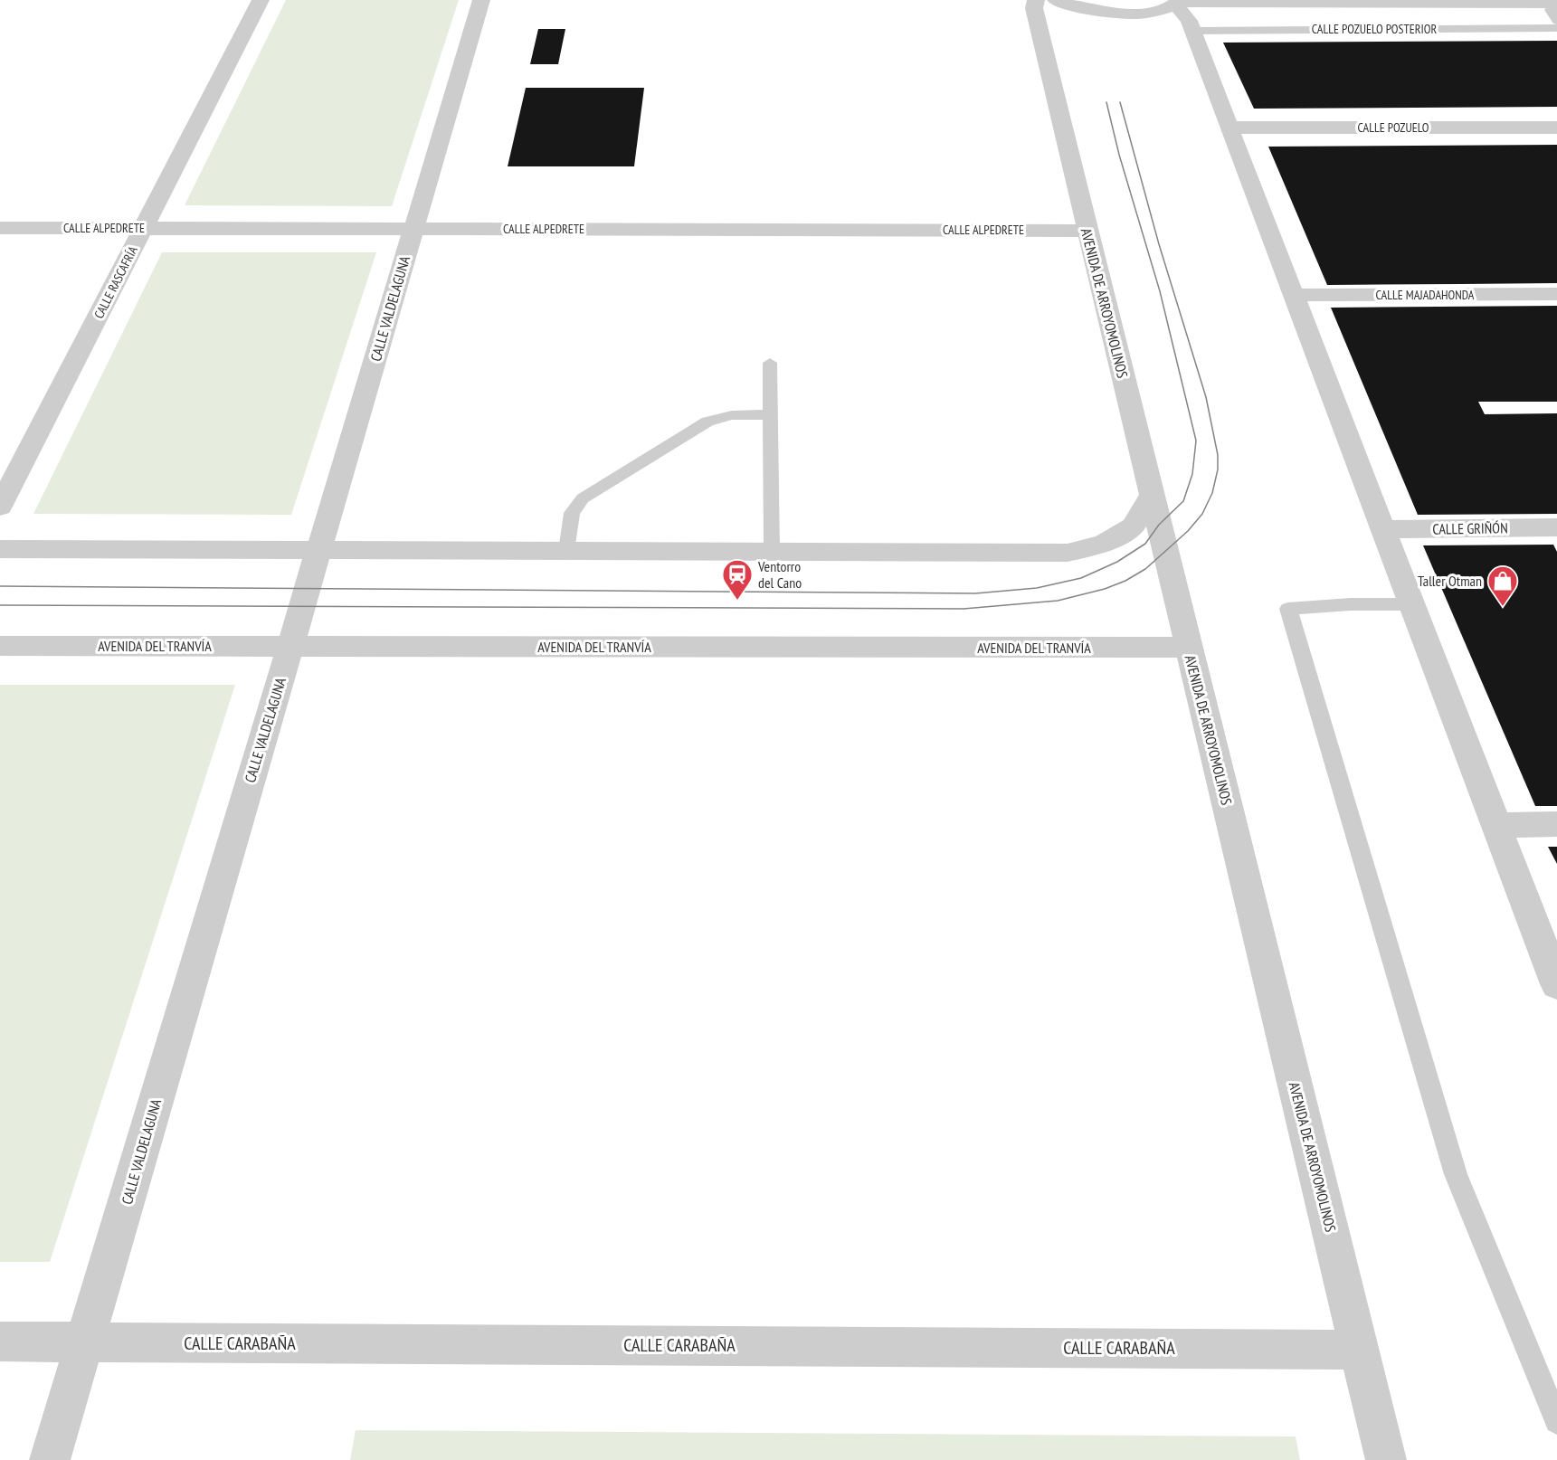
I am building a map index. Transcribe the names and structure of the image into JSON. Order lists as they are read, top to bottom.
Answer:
{
  "streets": {
    "street": [
      "CALLE POZUELO",
      "CALLE ALPEDRETE",
      "CALLE RASCAFRÍA",
      "CALLE MAJADAHONDA",
      "AVENIDA DE ARROYOMOLINOS",
      "CALLE VALDELAGUNA",
      "CALLE GRIÑÓN",
      "AVENIDA DEL TRANVÍA",
      "CALLE CARABAÑA"
    ],
    "lane": ["CALLE POZUELO POSTERIOR"]
  },
  "crossings": [
    ["CALLE ALPEDRETE", "CALLE RASCAFRÍA"],
    ["CALLE ALPEDRETE", "AVENIDA DE ARROYOMOLINOS"],
    ["CALLE ALPEDRETE", "CALLE VALDELAGUNA"],
    ["AVENIDA DE ARROYOMOLINOS", "AVENIDA DEL TRANVÍA"],
    ["AVENIDA DE ARROYOMOLINOS", "CALLE CARABAÑA"],
    ["CALLE VALDELAGUNA", "AVENIDA DEL TRANVÍA"],
    ["CALLE VALDELAGUNA", "CALLE CARABAÑA"]
  ],
  "places": {
    "station": ["Ventorro del Cano"],
    "shop": ["Taller Otman"]
  }
}
